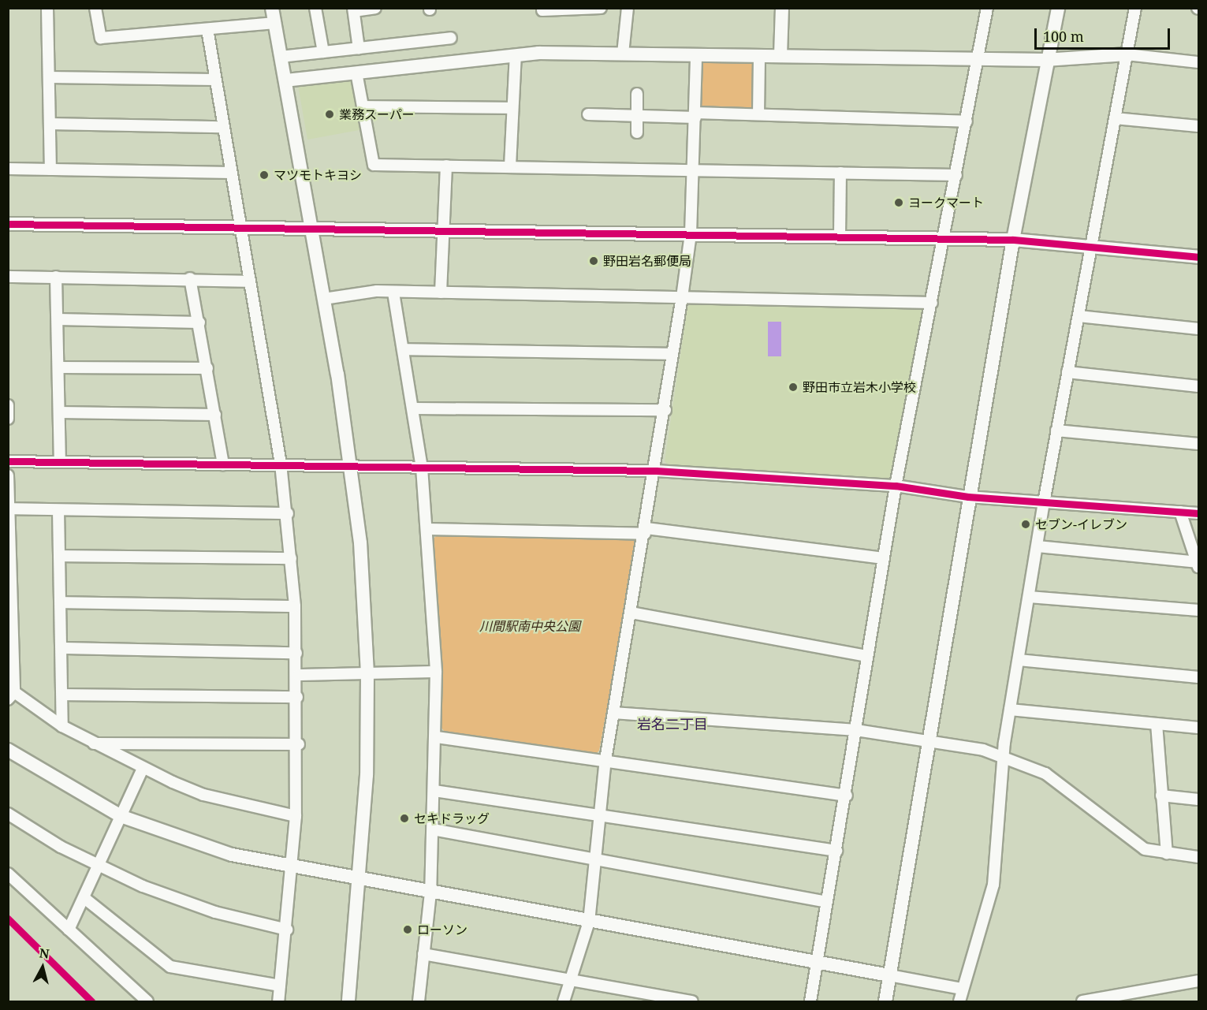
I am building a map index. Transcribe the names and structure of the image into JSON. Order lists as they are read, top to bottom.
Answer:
{
  "districts": ["岩名二丁目"],
  "parks": ["川間駅南中央公園"],
  "places": [
    "業務スーパー",
    "マツモトキヨシ",
    "ヨークマート",
    "野田岩名郵便局",
    "野田市立岩木小学校",
    "セブン-イレブン",
    "セキドラッグ",
    "ローソン"
  ],
  "scale_bar": "100 m",
  "north": "top"
}
